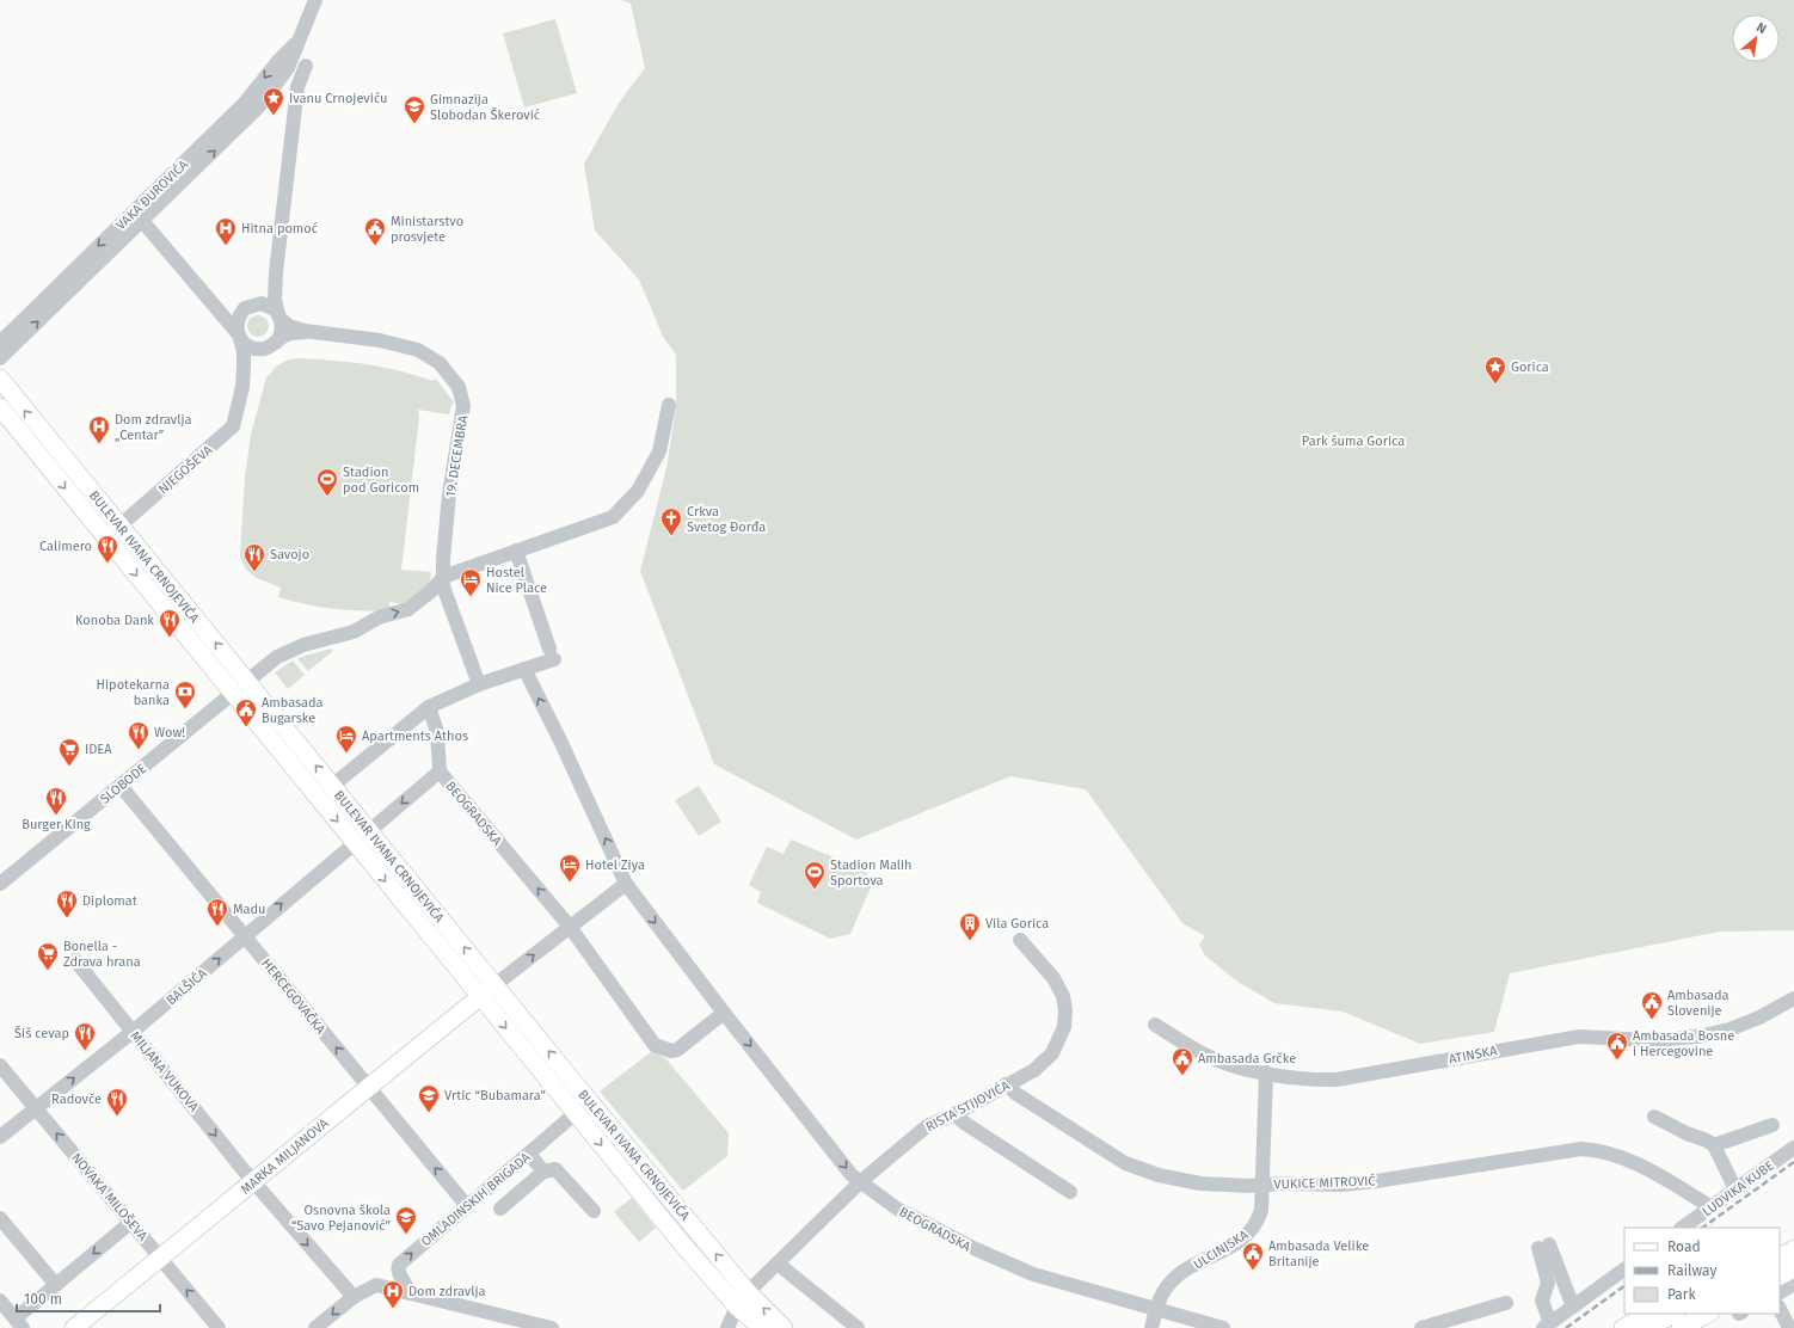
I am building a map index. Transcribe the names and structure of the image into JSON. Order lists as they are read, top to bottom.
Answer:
{
  "streets": {
    "main road": ["BULEVAR IVANA CRNOJEVIĆA", "MARKA MILJANOVA"],
    "street": [
      "VAKA ĐUROVIĆA",
      "19. DECEMBRA",
      "NJEGOŠEVA",
      "SLOBODE",
      "BEOGRADSKA",
      "BALŠIĆA",
      "HERCEGOVAČKA",
      "ATINSKA",
      "MILJANA VUKOVA",
      "RISTA STIJOVIĆA",
      "VUKICE MITROVIĆ",
      "LUDVIKA KUBE",
      "NOVAKA MILOŠEVA",
      "OMLADINSKIH BRIGADA",
      "ULCINJSKA"
    ]
  },
  "crossings": [
    ["VAKA ĐUROVIĆA", "19. DECEMBRA"],
    ["NJEGOŠEVA", "BULEVAR IVANA CRNOJEVIĆA"],
    ["BULEVAR IVANA CRNOJEVIĆA", "SLOBODE"],
    ["BULEVAR IVANA CRNOJEVIĆA", "BEOGRADSKA"],
    ["BULEVAR IVANA CRNOJEVIĆA", "BALŠIĆA"],
    ["BULEVAR IVANA CRNOJEVIĆA", "RISTA STIJOVIĆA"],
    ["BULEVAR IVANA CRNOJEVIĆA", "MARKA MILJANOVA"],
    ["BULEVAR IVANA CRNOJEVIĆA", "OMLADINSKIH BRIGADA"],
    ["SLOBODE", "HERCEGOVAČKA"],
    ["BEOGRADSKA", "BALŠIĆA"],
    ["BEOGRADSKA", "RISTA STIJOVIĆA"],
    ["BEOGRADSKA", "ULCINJSKA"],
    ["BALŠIĆA", "HERCEGOVAČKA"],
    ["BALŠIĆA", "MILJANA VUKOVA"],
    ["BALŠIĆA", "NOVAKA MILOŠEVA"],
    ["HERCEGOVAČKA", "MARKA MILJANOVA"],
    ["HERCEGOVAČKA", "OMLADINSKIH BRIGADA"],
    ["ATINSKA", "ULCINJSKA"],
    ["MILJANA VUKOVA", "MARKA MILJANOVA"],
    ["RISTA STIJOVIĆA", "VUKICE MITROVIĆ"],
    ["MARKA MILJANOVA", "NOVAKA MILOŠEVA"],
    ["VUKICE MITROVIĆ", "LUDVIKA KUBE"],
    ["VUKICE MITROVIĆ", "ULCINJSKA"]
  ],
  "one_way": [
    "BALŠIĆA",
    "HERCEGOVAČKA",
    "MILJANA VUKOVA",
    "OMLADINSKIH BRIGADA"
  ],
  "parks": ["Park šuma Gorica"],
  "places": {
    "place": ["Ivanu Crnojeviću", "Gorica"],
    "school or university": ["Gimnazija Slobodan Škerović", "Vrtic “Bubamara”", "Osnovna škola “Savo Pejanović”"],
    "hospital": ["Hitna pomoć", "Dom zdravlja „Centar”", "Dom zdravlja"],
    "public building": [
      "Ministarstvo prosvjete",
      "Ambasada Bugarske",
      "Ambasada Slovenije",
      "Ambasada Bosne i Hercegovine",
      "Ambasada Grčke",
      "Ambasada Velike Britanije"
    ],
    "sports": ["Stadion pod Goricom", "Stadion Malih Sportova"],
    "church": ["Crkva Svetog Đorđa"],
    "restaurant": [
      "Calimero",
      "Savojo",
      "Konoba Dank",
      "Wow!",
      "Burger King",
      "Diplomat",
      "Madu",
      "Šiš cevap",
      "Radovče"
    ],
    "hotel": ["Hostel Nice Place", "Apartments Athos", "Hotel Ziya"],
    "bank": ["Hipotekarna banka"],
    "supermarket": ["IDEA", "Bonella - Zdrava hrana"],
    "building": ["Vila Gorica"]
  },
  "legend": ["Road", "Railway", "Park"],
  "scale_bar": "100 m",
  "north": "top right"
}
